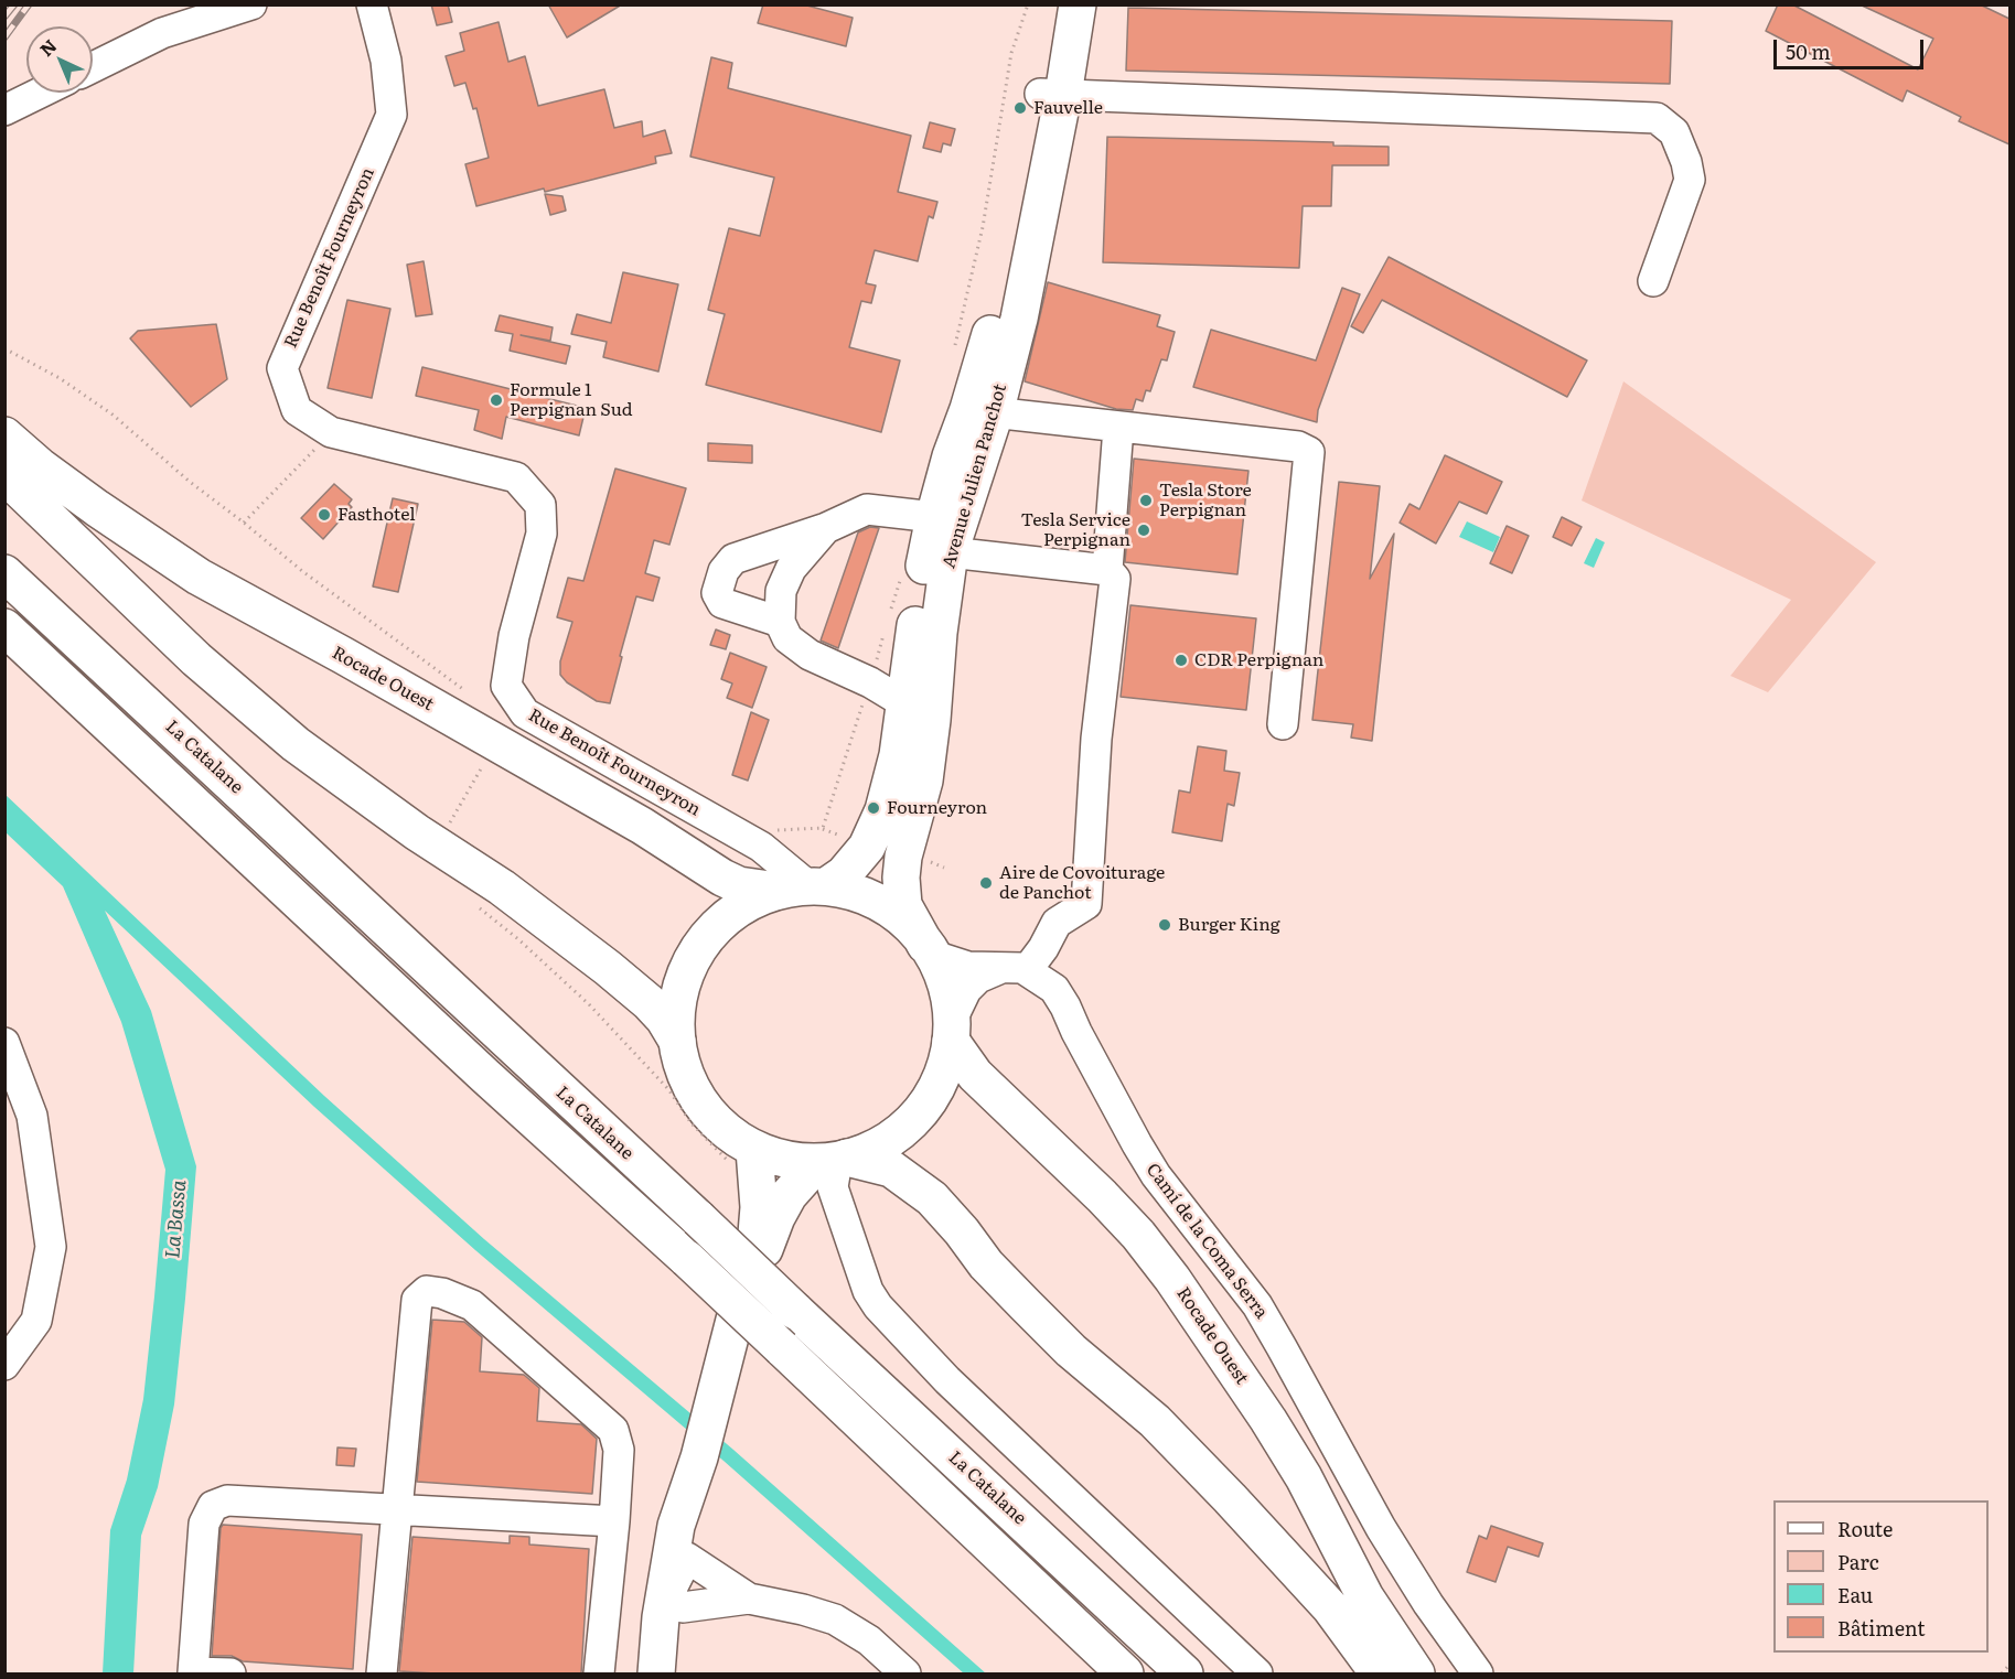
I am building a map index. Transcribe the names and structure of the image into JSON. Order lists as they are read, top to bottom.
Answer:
{
  "streets": {
    "main road": ["Avenue Julien Panchot", "Rocade Ouest", "La Catalane"],
    "street": ["Rue Benoît Fourneyron", "Camí de la Coma Serra"]
  },
  "crossings": [
    ["Rue Benoît Fourneyron", "Avenue Julien Panchot"],
    ["Rue Benoît Fourneyron", "Rocade Ouest"],
    ["Avenue Julien Panchot", "Rocade Ouest"]
  ],
  "water": ["La Bassa"],
  "places": [
    "Fauvelle",
    "Formule 1 Perpignan Sud",
    "Tesla Store Perpignan",
    "Fasthotel",
    "Tesla Service Perpignan",
    "CDR Perpignan",
    "Fourneyron",
    "Aire de Covoiturage de Panchot",
    "Burger King"
  ],
  "legend": [
    "Route",
    "Parc",
    "Eau",
    "Bâtiment"
  ],
  "scale_bar": "50 m",
  "north": "top left"
}
